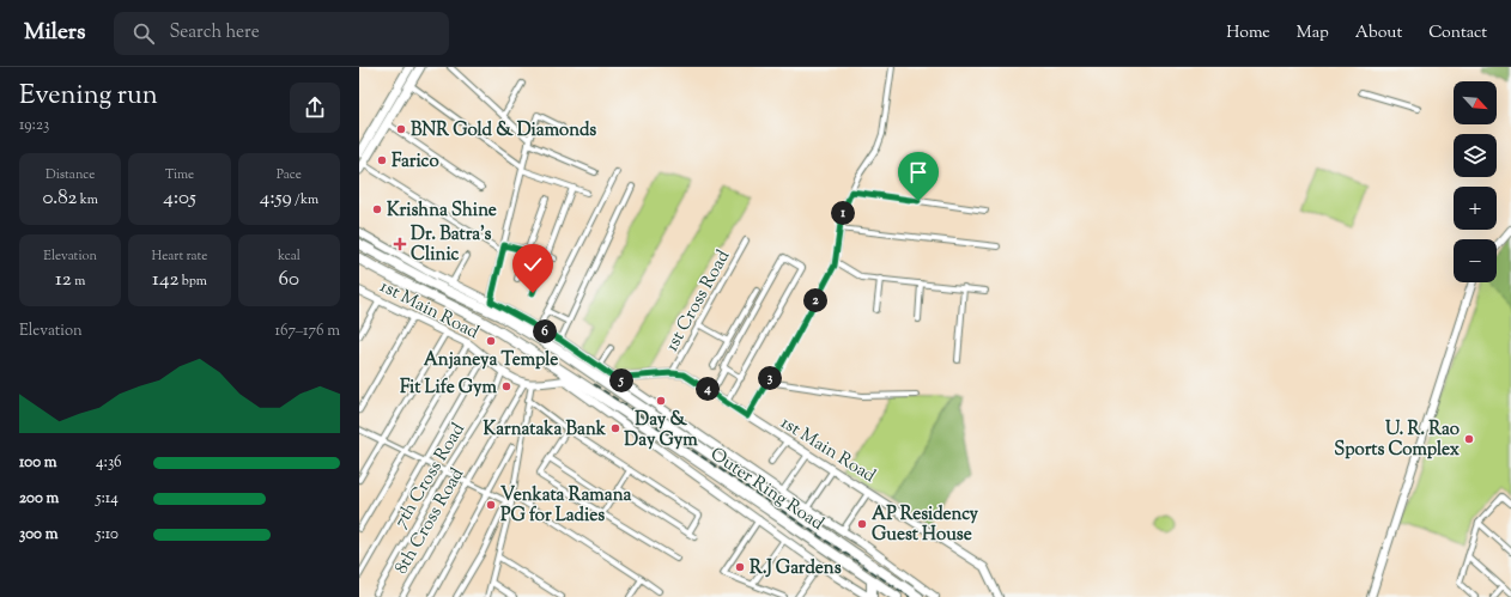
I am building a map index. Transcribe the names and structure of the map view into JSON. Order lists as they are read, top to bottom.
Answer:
{
  "streets": {
    "highway": ["Outer Ring Road"],
    "street": [
      "1st Cross Road",
      "1st Main Road",
      "7th Cross Road",
      "8th Cross Road"
    ]
  },
  "crossings": [
    ["1st Cross Road", "1st Main Road"],
    ["1st Main Road", "7th Cross Road"],
    ["1st Main Road", "Outer Ring Road"],
    ["1st Main Road", "8th Cross Road"]
  ],
  "places": {
    "other": [
      "BNR Gold & Diamonds",
      "Farico",
      "Krishna Shine",
      "Anjaneya Temple",
      "Fit Life Gym",
      "Day & Day Gym",
      "Karnataka Bank",
      "U. R. Rao Sports Complex",
      "Venkata Ramana PG for Ladies",
      "AP Residency Guest House",
      "R.J Gardens"
    ],
    "health": ["Dr. Batra's Clinic"]
  },
  "north": "bottom right",
  "page": {
    "header": "Milers",
    "search": "Search here",
    "nav": [
      "Home",
      "Map",
      "About",
      "Contact"
    ],
    "heading": ["Evening run", "19:23"],
    "map_buttons": ["+", "−"],
    "stats": [
      ["Distance", "0.82 km"],
      ["Time", "4:05"],
      ["Pace", "4:59 /km"],
      ["Elevation", "12 m"],
      ["Heart rate", "142 bpm"],
      ["kcal", "60"]
    ],
    "pins": [
      "1",
      "2",
      "6",
      "3",
      "5",
      "4"
    ],
    "chart": ["Elevation", "167–176 m"],
    "list": [
      {
        "name": "100 m",
        "note": "4:36"
      },
      {
        "name": "200 m",
        "note": "5:14"
      },
      {
        "name": "300 m",
        "note": "5:10"
      }
    ]
  }
}
